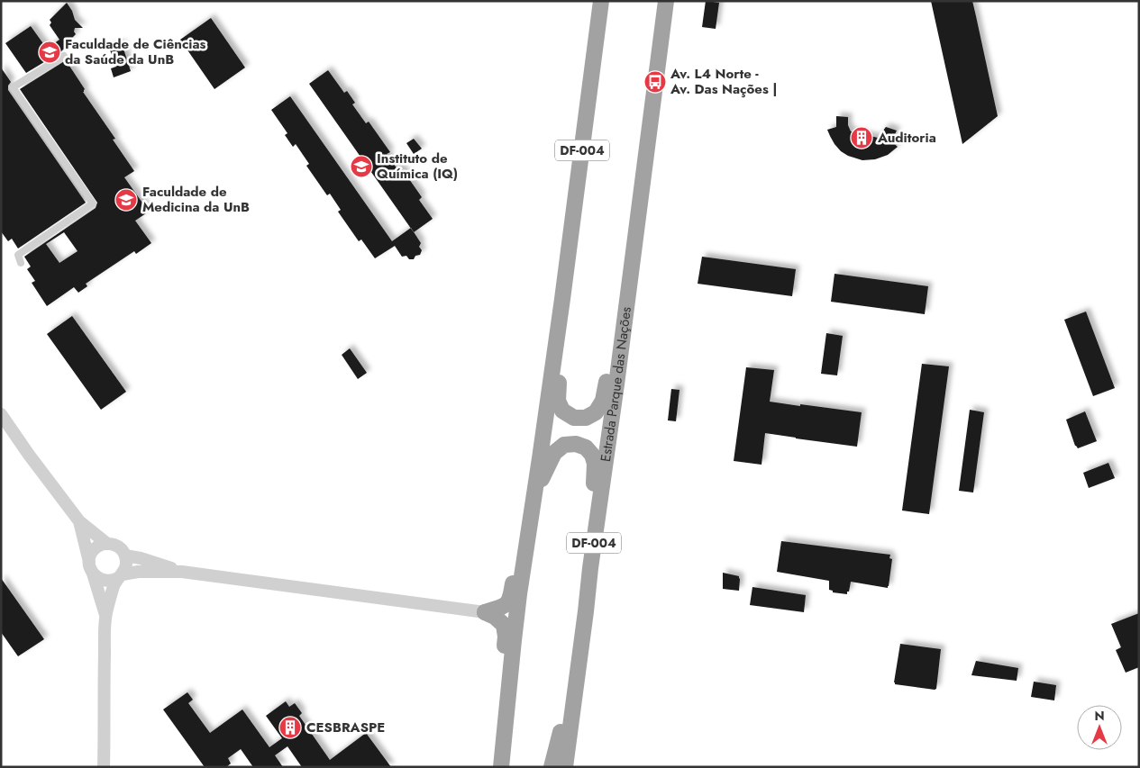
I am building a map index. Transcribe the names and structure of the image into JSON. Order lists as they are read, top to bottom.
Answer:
{
  "streets": {
    "highway": ["DF-004", "Estrada Parque das Nações"]
  },
  "places": {
    "school or university": ["Faculdade de Ciências da Saúde da UnB", "Instituto de Química (IQ)", "Faculdade de Medicina da UnB"],
    "bus stop": ["Av. L4 Norte - Av. Das Nações |"],
    "building": ["Auditoria", "CESBRASPE"]
  },
  "north": "top"
}
